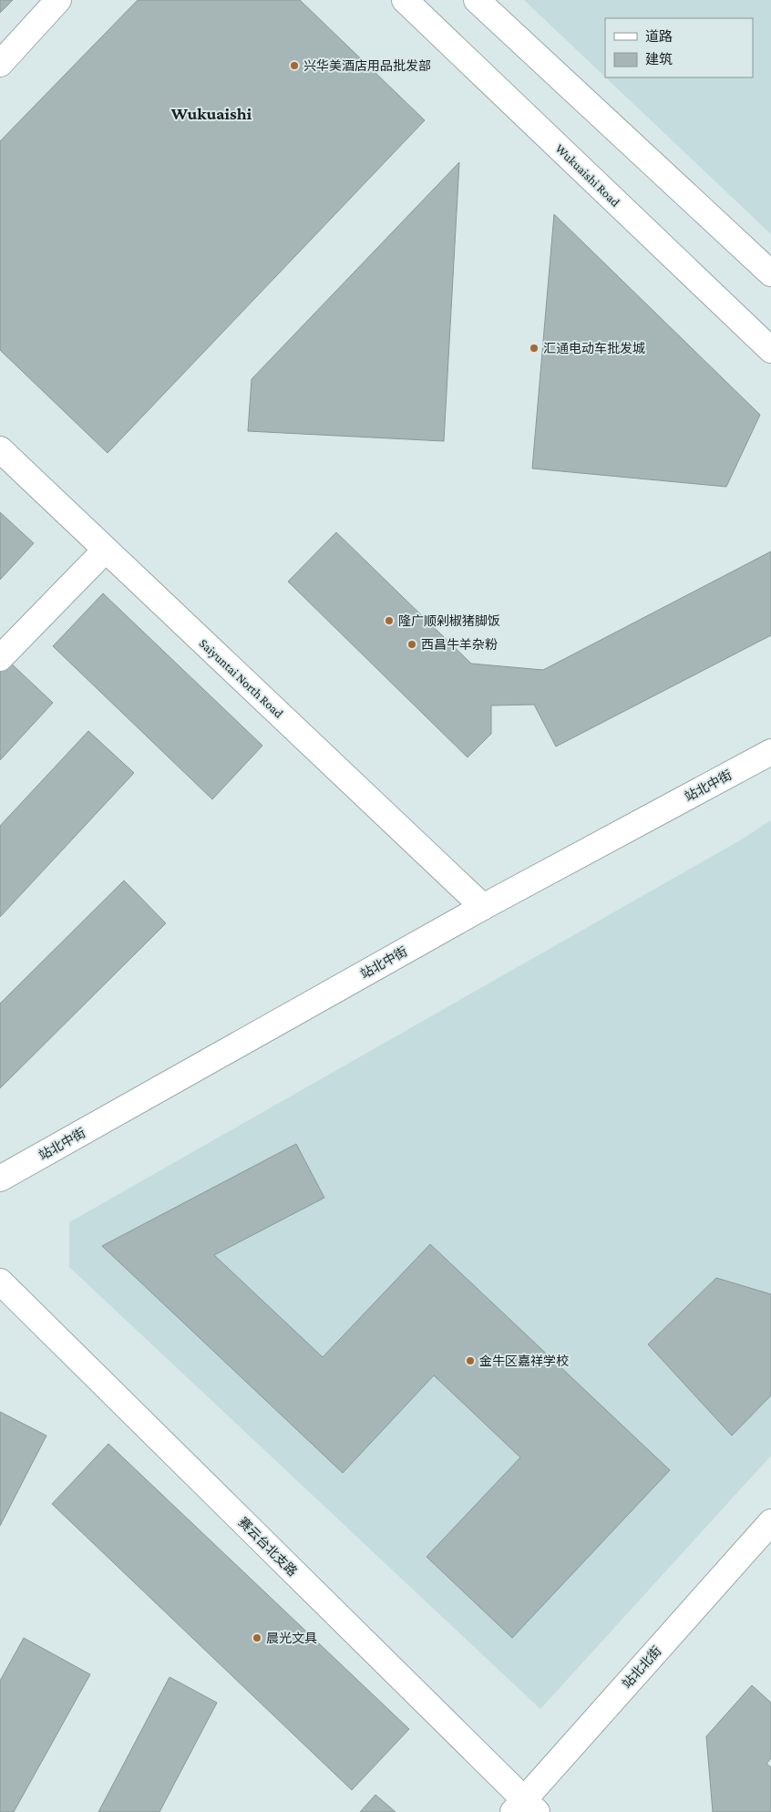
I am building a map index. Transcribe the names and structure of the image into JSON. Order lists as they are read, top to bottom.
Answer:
{
  "streets": {
    "street": [
      "Wukuaishi Road",
      "Saiyuntai North Road",
      "站北中街",
      "赛云台北支路",
      "站北北街"
    ]
  },
  "crossings": [
    ["Saiyuntai North Road", "站北中街"],
    ["赛云台北支路", "站北北街"]
  ],
  "districts": ["Wukuaishi"],
  "places": [
    "兴华美酒店用品批发部",
    "汇通电动车批发城",
    "隆广顺剁椒猪脚饭",
    "西昌牛羊杂粉",
    "金牛区嘉祥学校",
    "晨光文具"
  ],
  "legend": ["道路", "建筑"]
}
